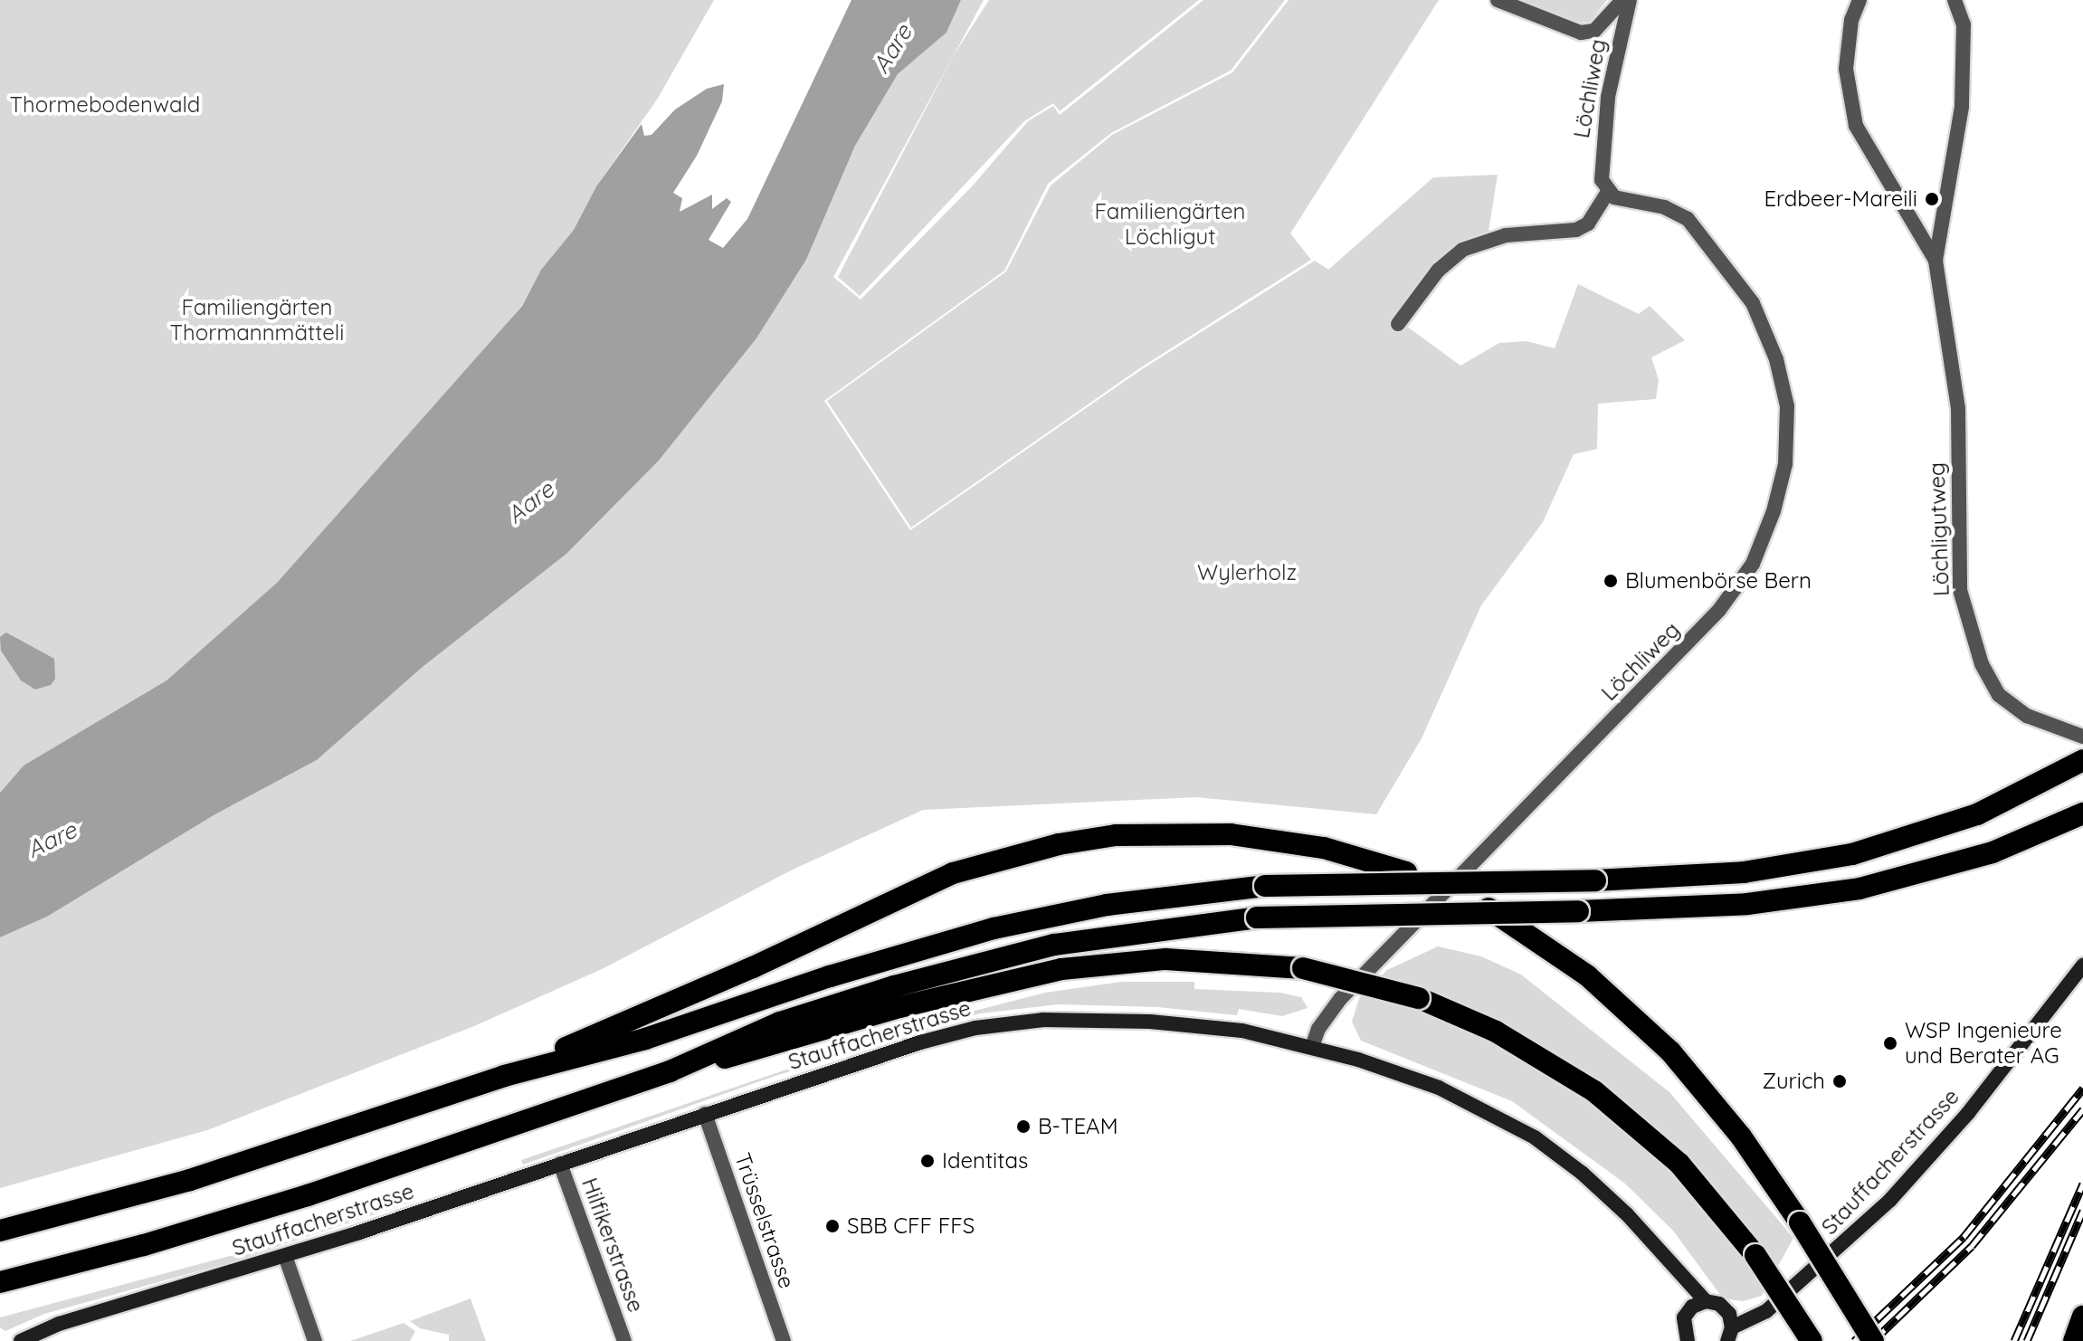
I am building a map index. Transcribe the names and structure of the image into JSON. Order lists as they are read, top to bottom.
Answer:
{
  "streets": {
    "street": [
      "Löchliweg",
      "Löchligutweg",
      "Stauffacherstrasse",
      "Trüsselstrasse",
      "Hilfikerstrasse"
    ]
  },
  "crossings": [
    ["Löchliweg", "Stauffacherstrasse"],
    ["Stauffacherstrasse", "Trüsselstrasse"],
    ["Stauffacherstrasse", "Hilfikerstrasse"]
  ],
  "water": ["Aare"],
  "parks": [
    "Thormebodenwald",
    "Familiengärten Löchligut",
    "Familiengärten Thormannmätteli",
    "Wylerholz"
  ],
  "places": [
    "Erdbeer-Mareili",
    "Blumenbörse Bern",
    "WSP Ingenieure und Berater AG",
    "Zurich",
    "B-TEAM",
    "Identitas",
    "SBB CFF FFS"
  ]
}
